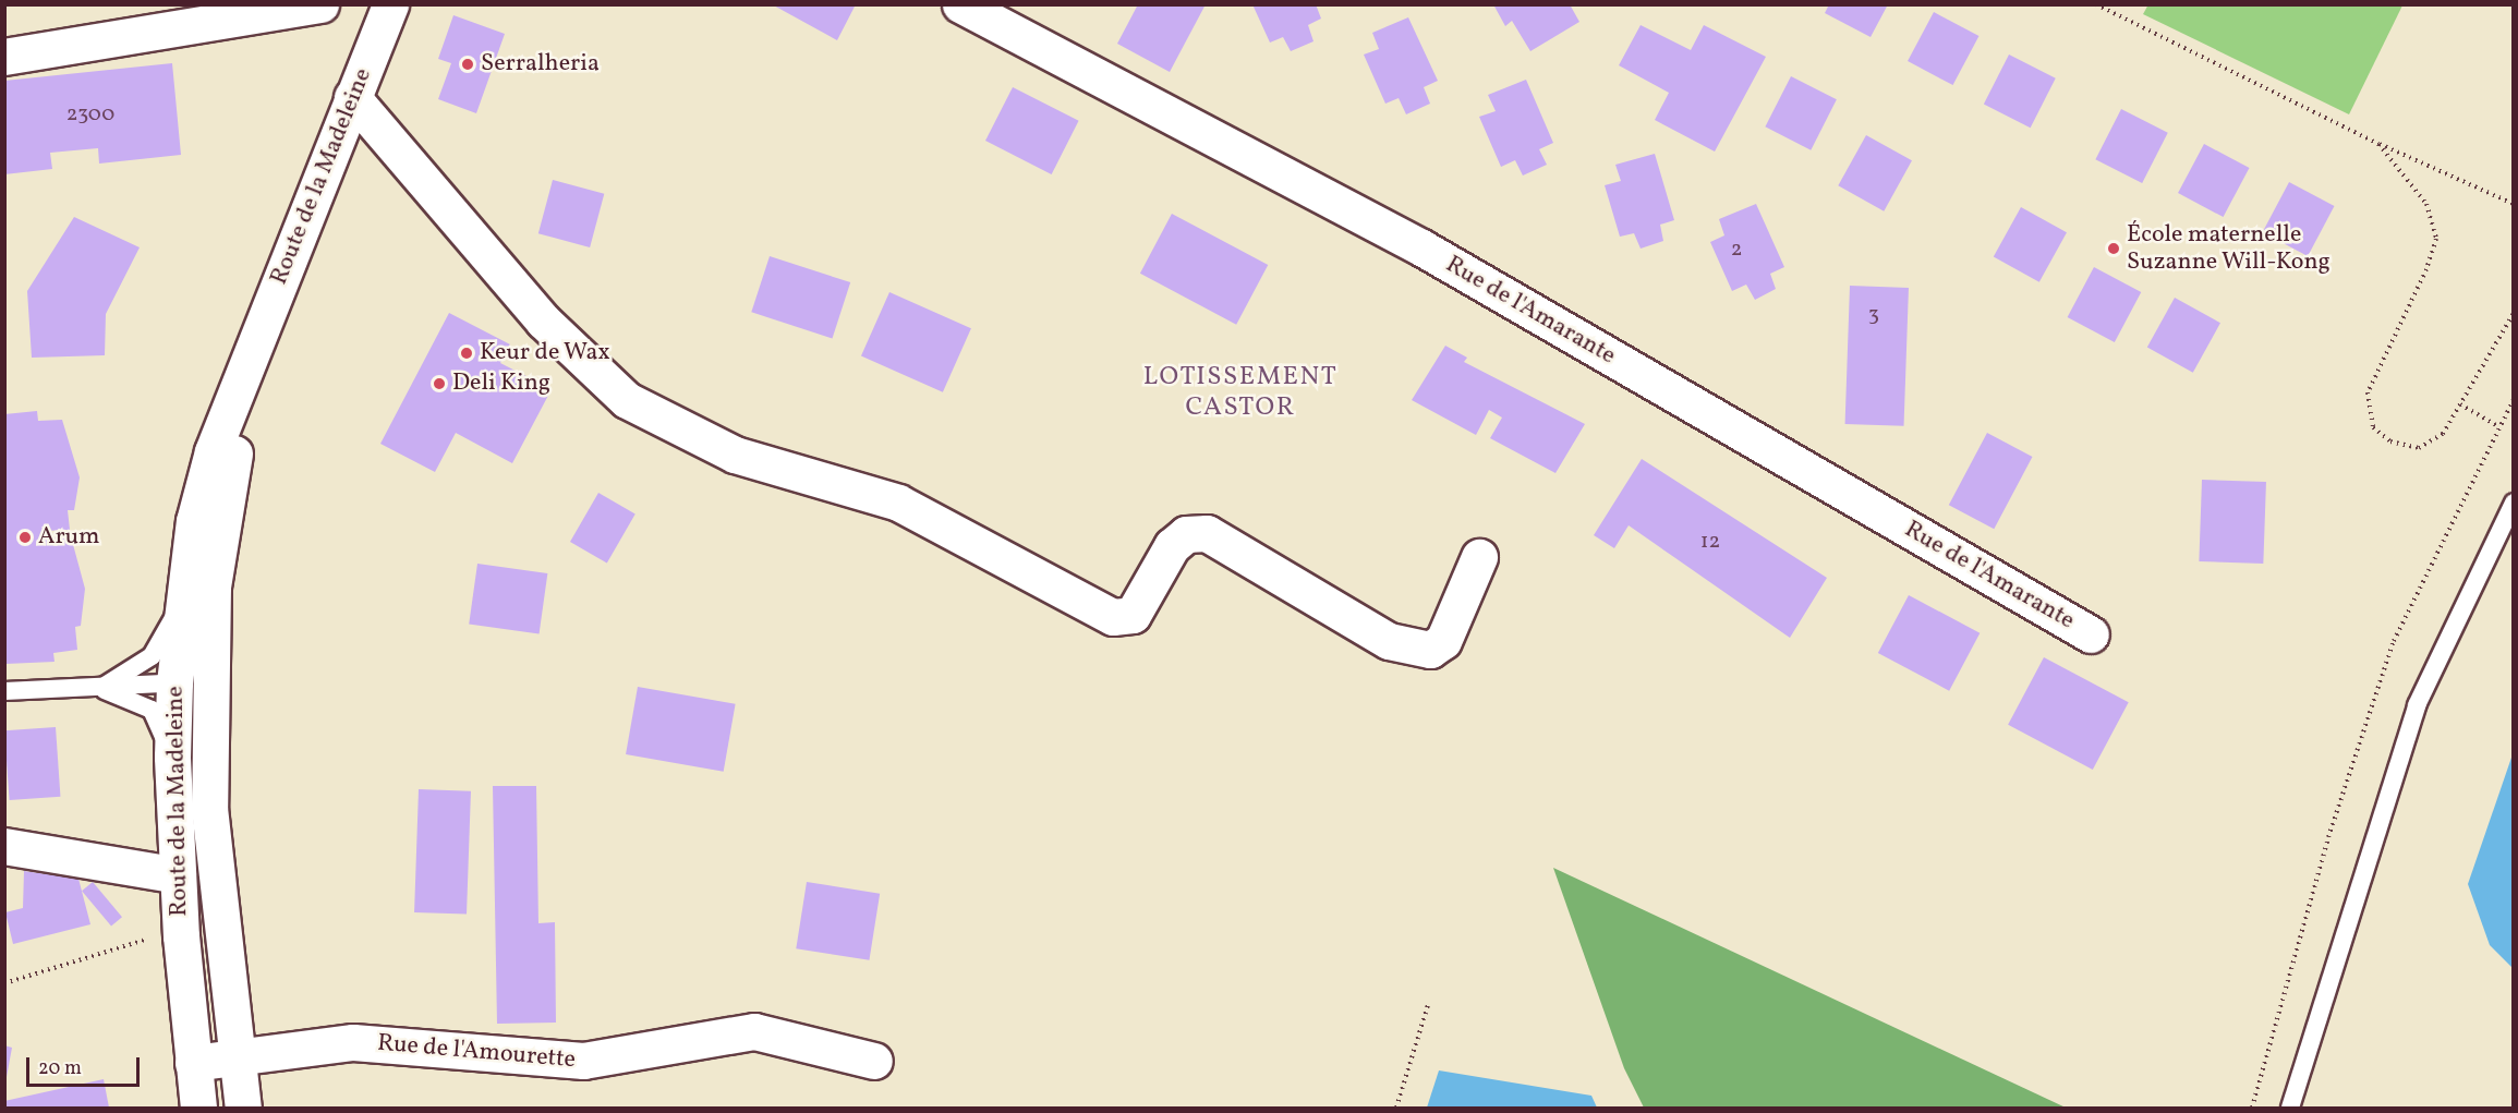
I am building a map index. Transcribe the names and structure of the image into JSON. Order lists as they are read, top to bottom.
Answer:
{
  "streets": {
    "street": ["Route de la Madeleine", "Rue de l'Amarante", "Rue de l'Amourette"]
  },
  "crossings": [
    ["Route de la Madeleine", "Rue de l'Amourette"]
  ],
  "districts": ["LOTISSEMENT CASTOR"],
  "places": [
    "Serralheria",
    "École maternelle Suzanne Will-Kong",
    "Keur de Wax",
    "Deli King",
    "Arum"
  ],
  "house_numbers": [
    "2300",
    "2",
    "3",
    "12"
  ],
  "scale_bar": "20 m"
}
